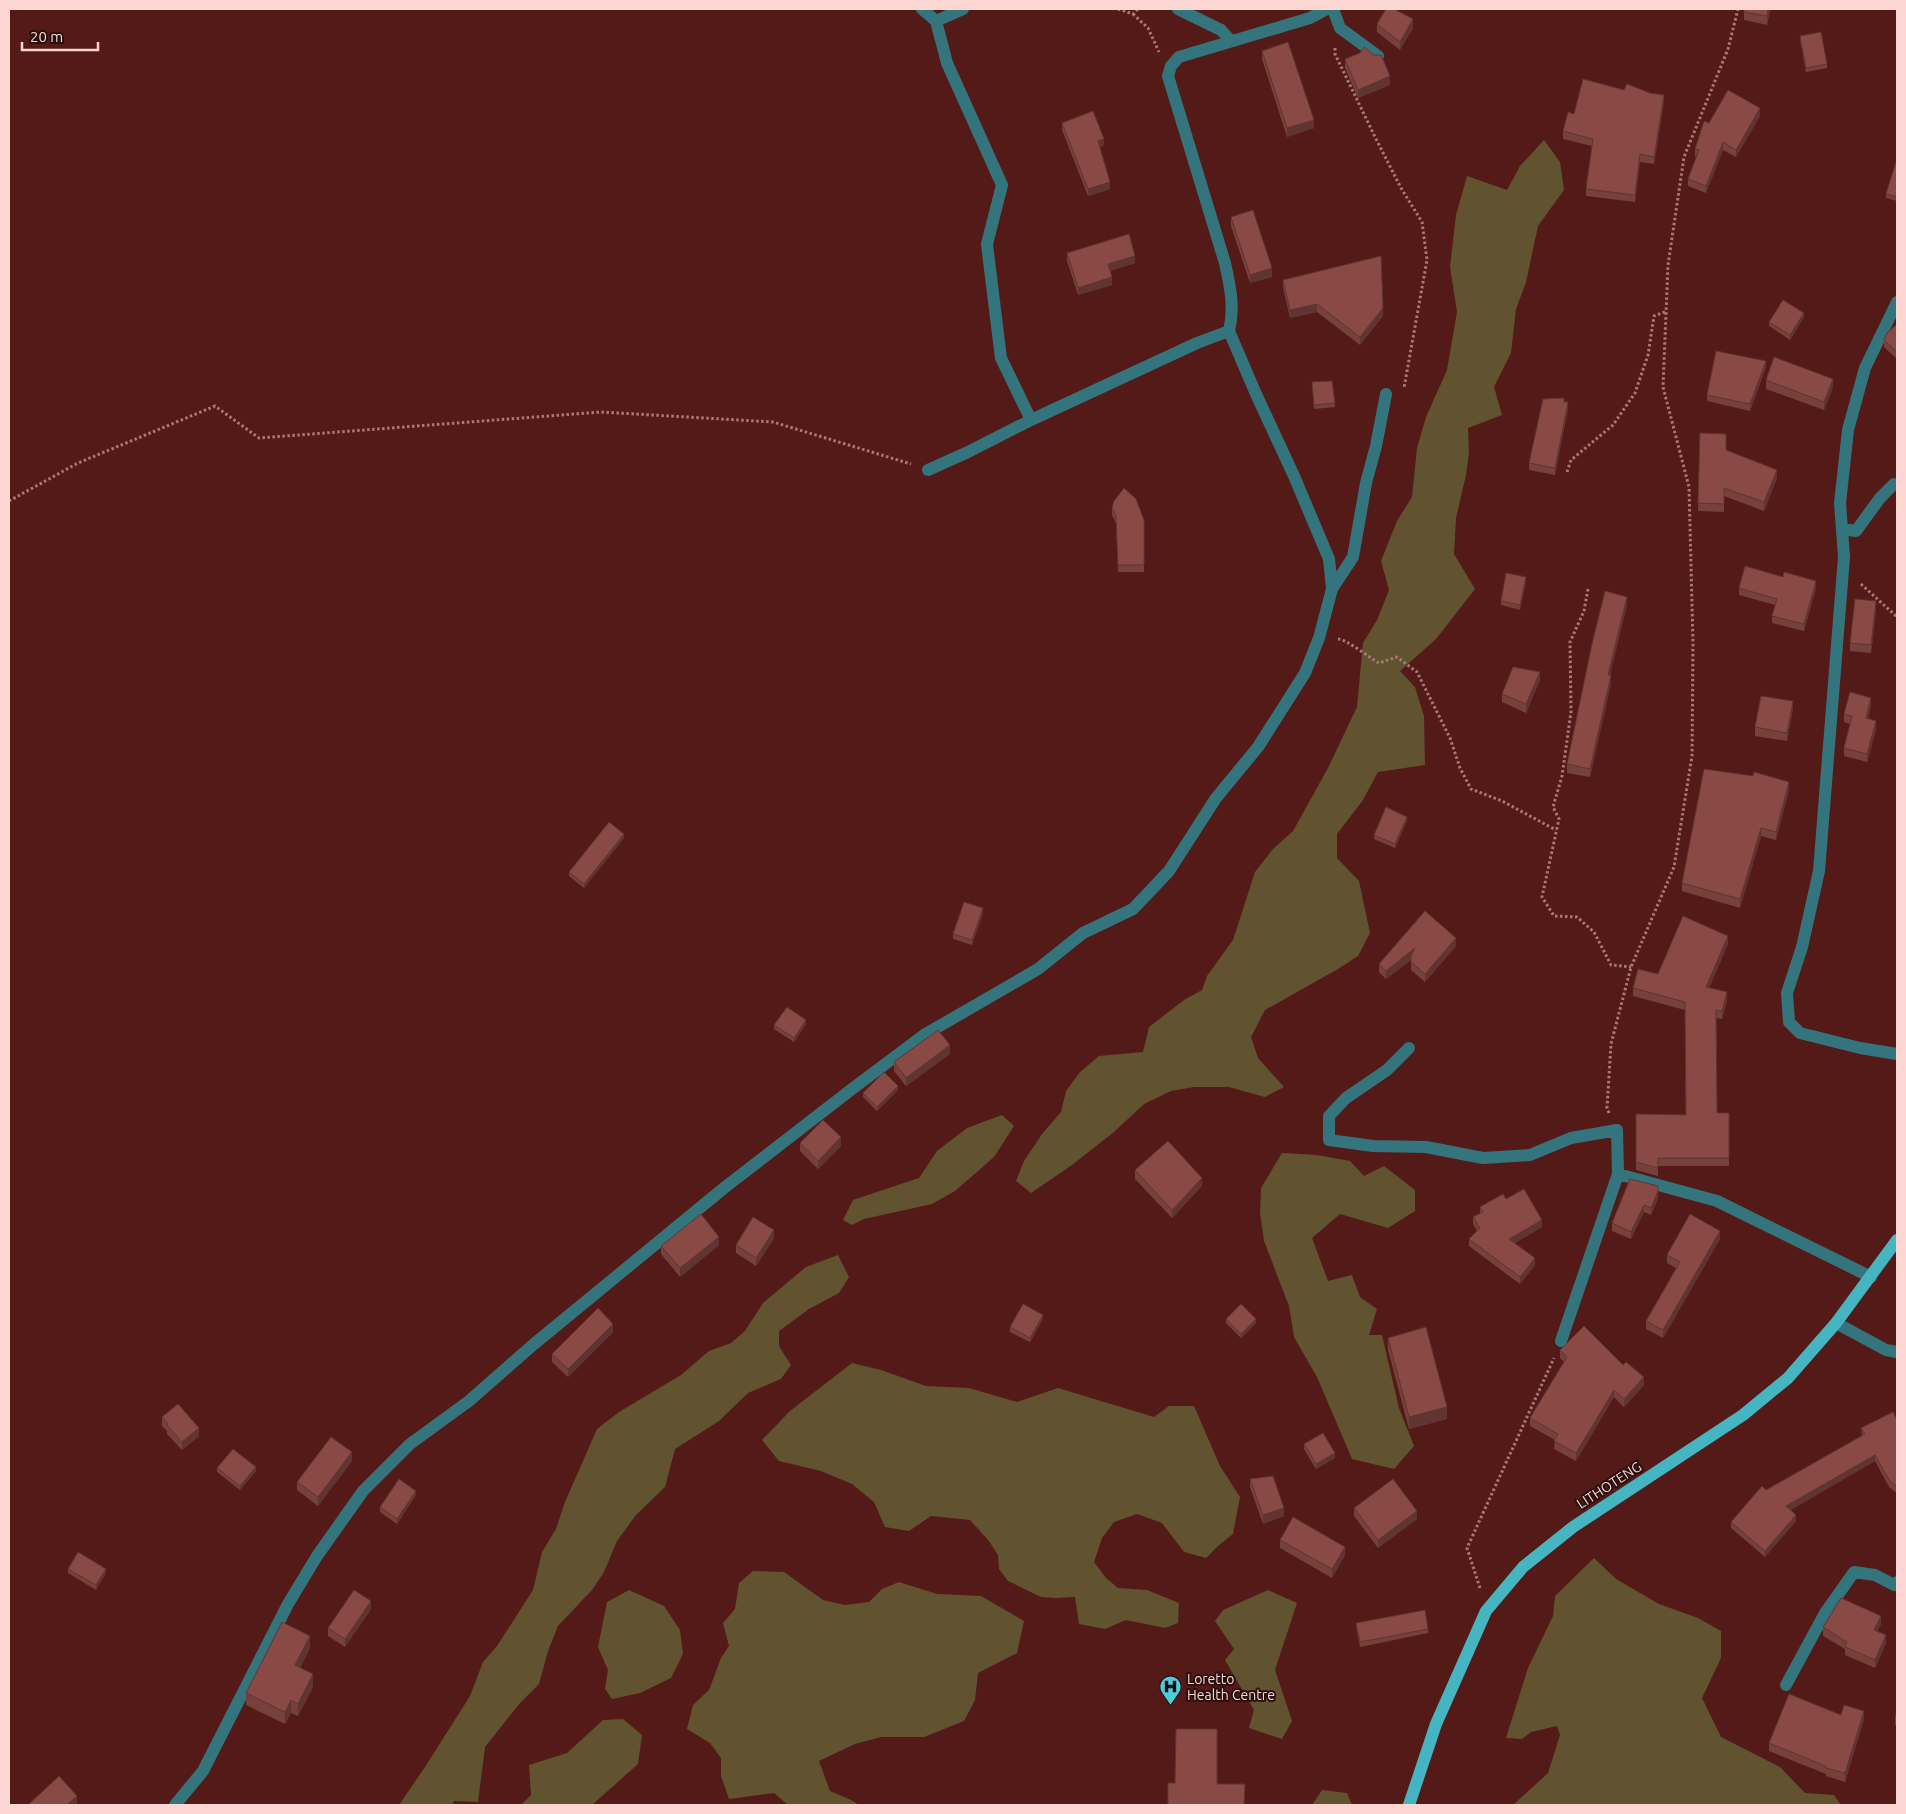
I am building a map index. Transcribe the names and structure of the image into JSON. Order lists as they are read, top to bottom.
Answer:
{
  "streets": {
    "main road": ["LITHOTENG"]
  },
  "places": {
    "hospital": ["Loretto Health Centre"]
  },
  "scale_bar": "20 m"
}
